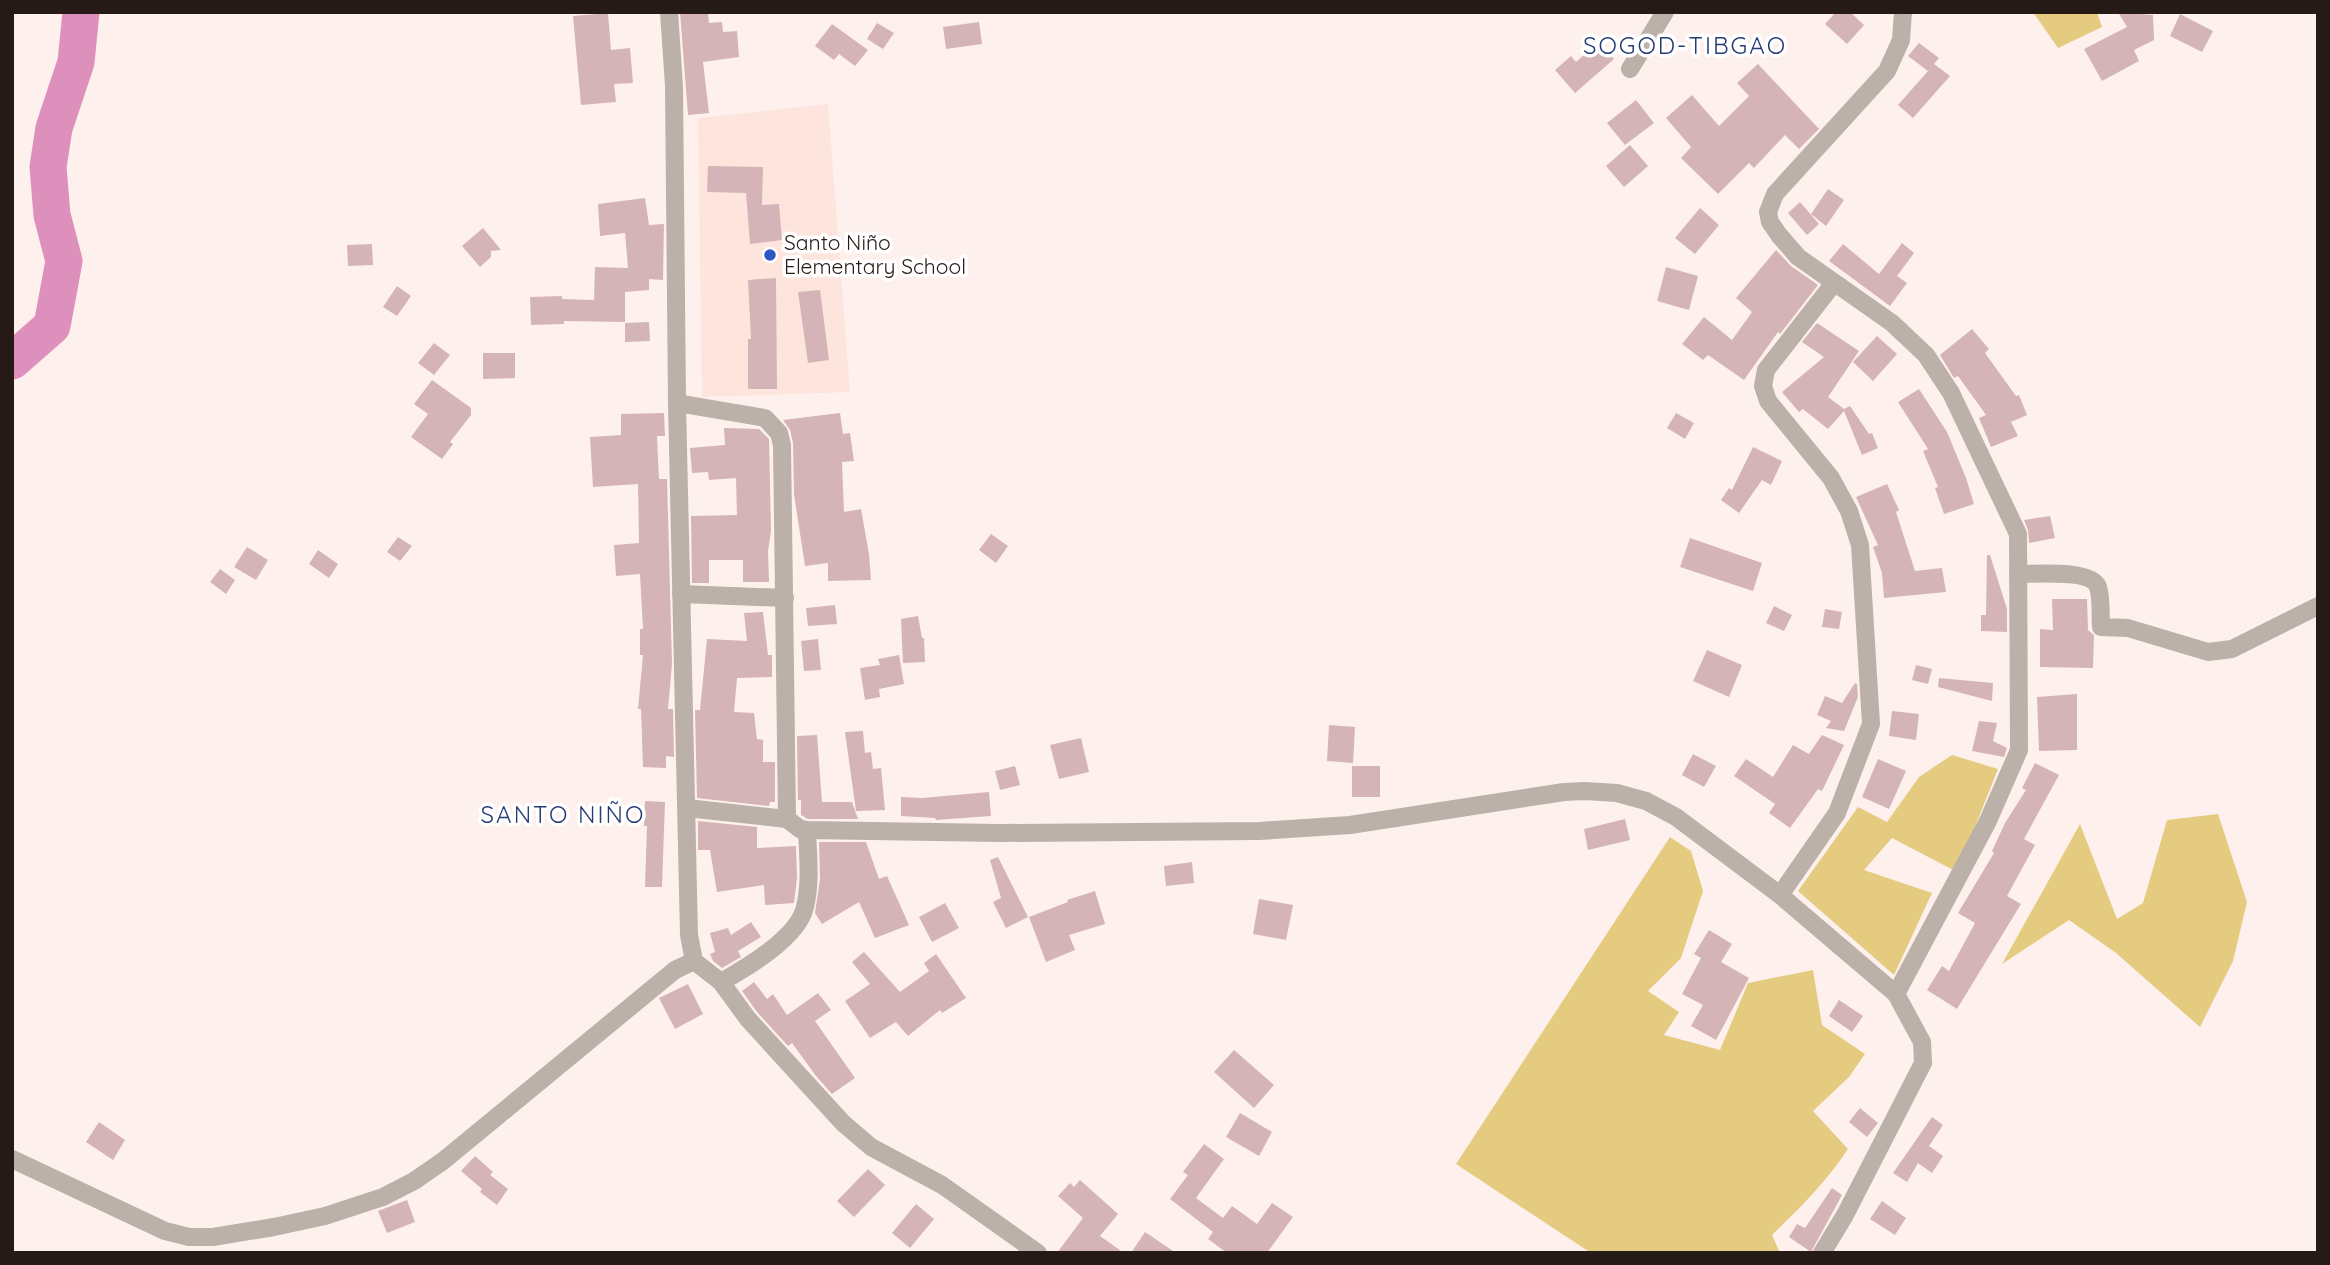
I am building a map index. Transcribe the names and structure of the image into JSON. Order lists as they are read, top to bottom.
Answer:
{
  "districts": ["SOGOD-TIBGAO", "SANTO NIÑO"],
  "places": ["Santo Niño Elementary School"]
}
